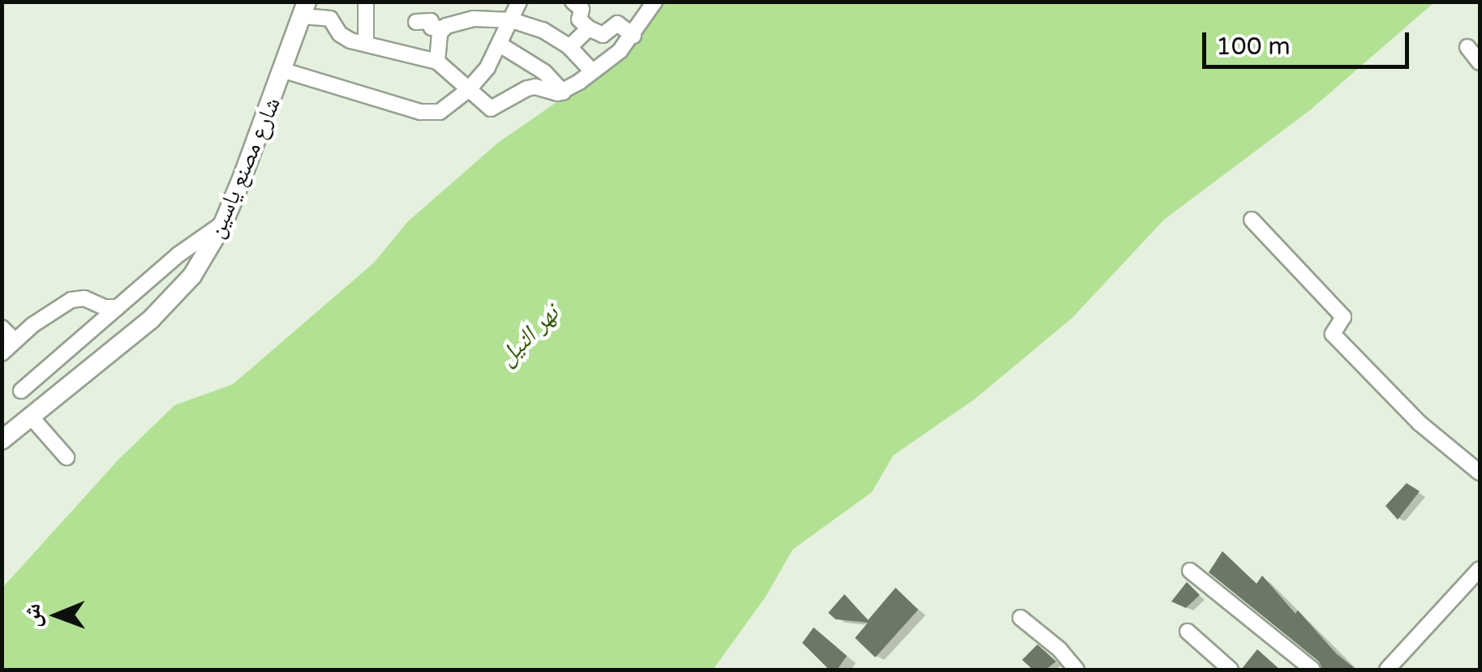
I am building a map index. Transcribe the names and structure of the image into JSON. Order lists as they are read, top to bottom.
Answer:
{
  "streets": {
    "main road": ["شارع مصنع ياسين"]
  },
  "water": ["نهر النيل"],
  "scale_bar": "100 m",
  "north": "left"
}
